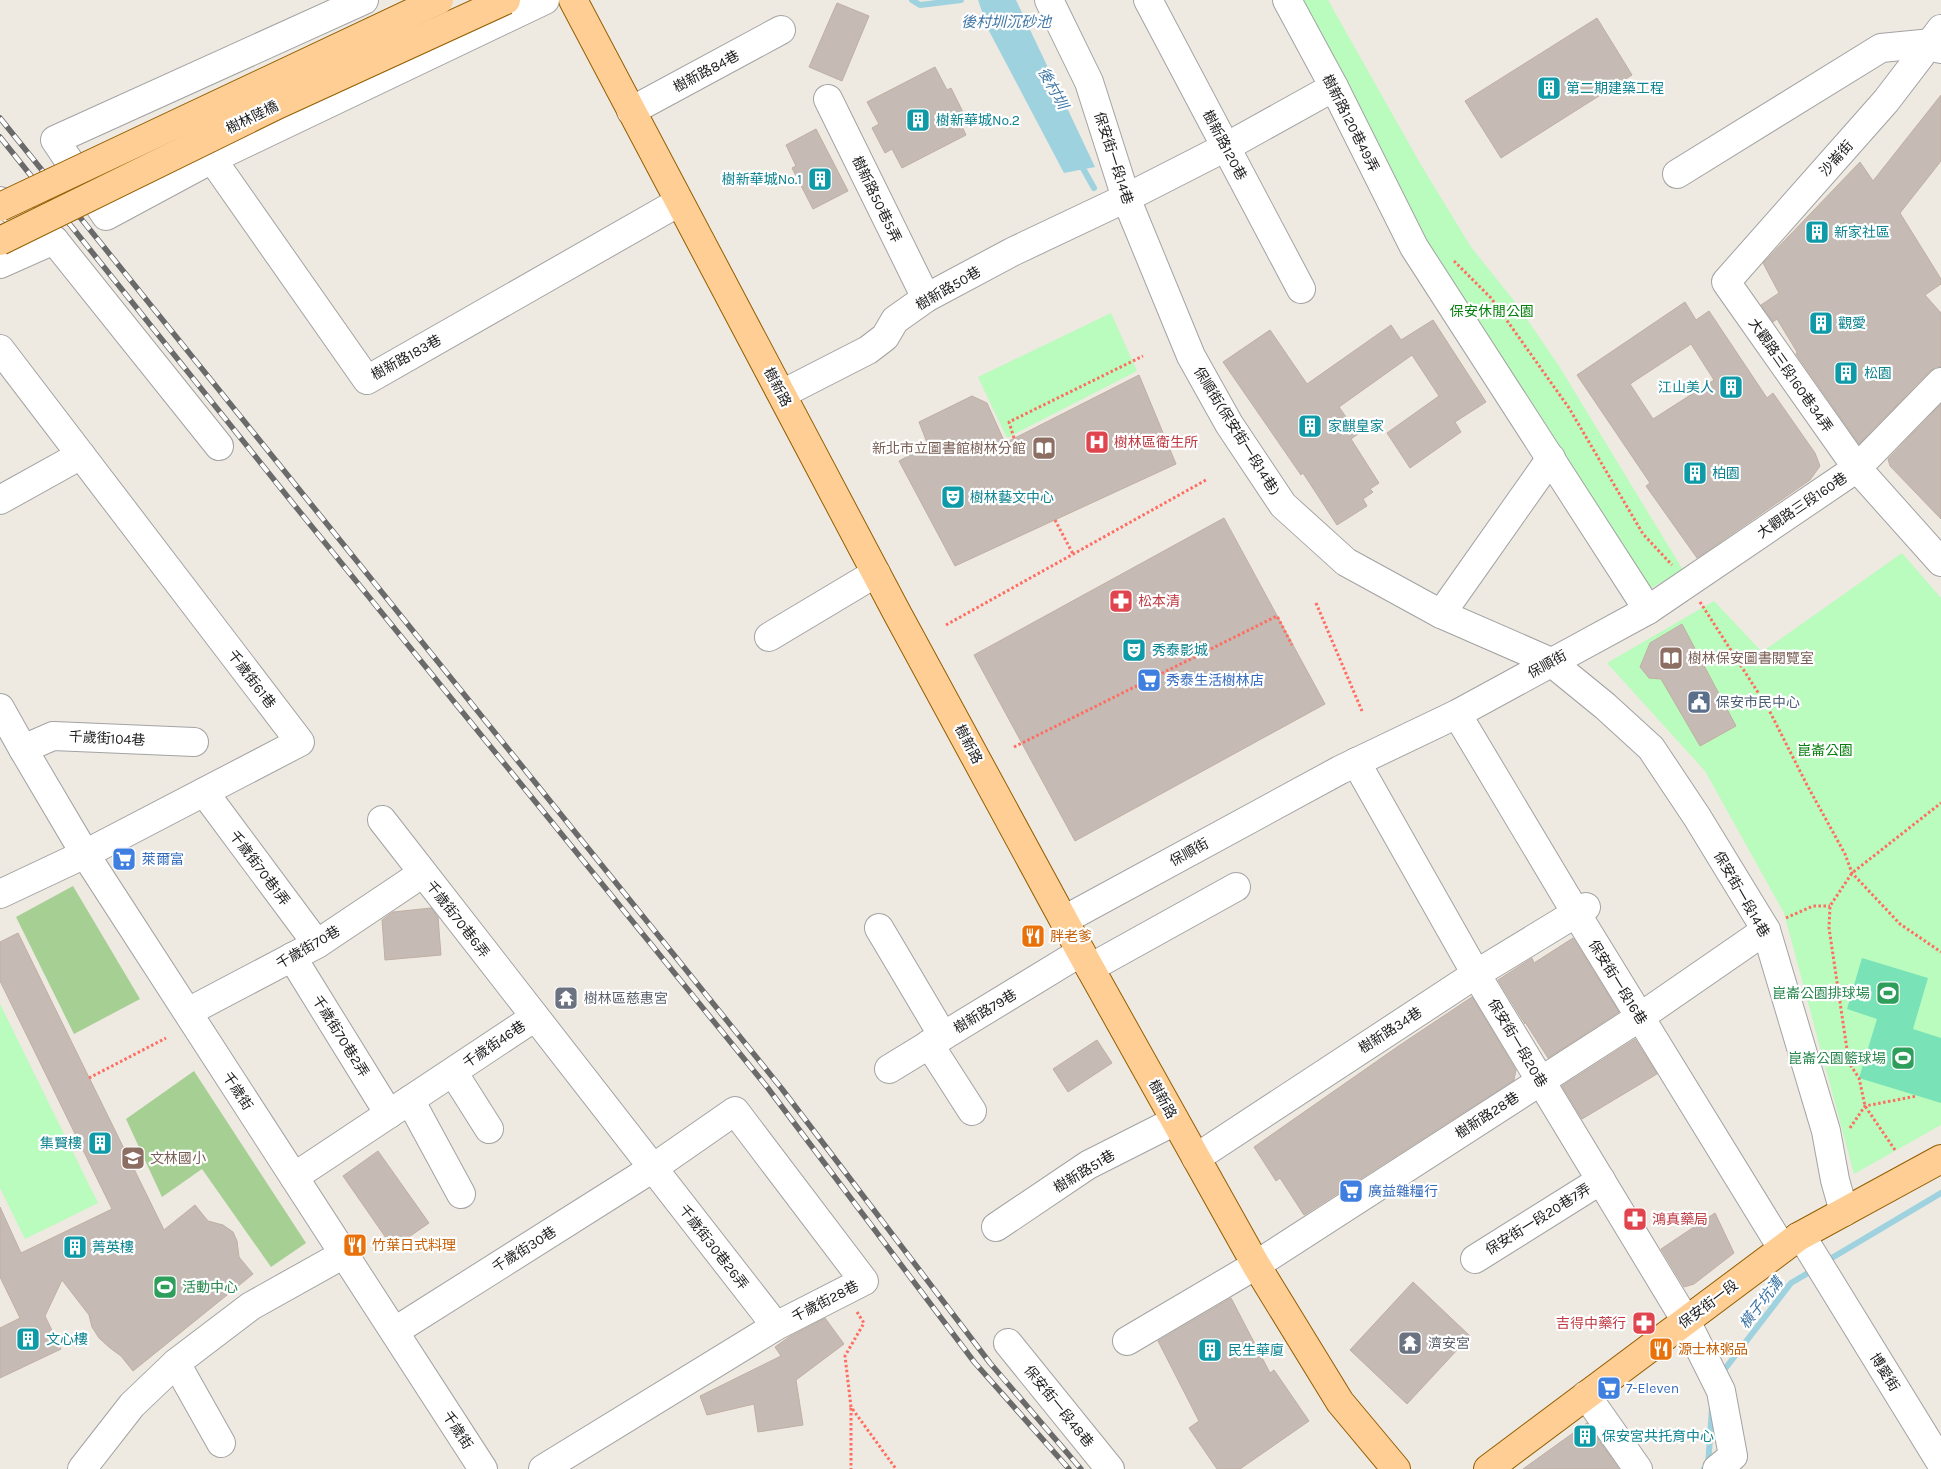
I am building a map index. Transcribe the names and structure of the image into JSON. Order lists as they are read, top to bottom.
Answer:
{
  "streets": {
    "main road": ["樹林陸橋", "樹新路", "保安街一段"],
    "street": [
      "樹新路84巷",
      "樹新路120巷49弄",
      "樹新路120巷",
      "保安街一段14巷",
      "沙崙街",
      "樹新路50巷5弄",
      "樹新路50巷",
      "樹新路183巷",
      "大觀路三段160巷34弄",
      "保順街(保安街一段14巷)",
      "大觀路三段160巷",
      "保順街",
      "千歲街61巷",
      "千歲街104巷",
      "千歲街70巷1弄",
      "千歲街70巷6弄",
      "千歲街70巷",
      "保安街一段16巷",
      "樹新路79巷",
      "樹新路34巷",
      "千歲街70巷2弄",
      "保安街一段20巷",
      "千歲街46巷",
      "千歲街",
      "樹新路28巷",
      "樹新路51巷",
      "保安街一段20巷7弄",
      "千歲街30巷26弄",
      "千歲街30巷",
      "千歲街28巷",
      "博愛街",
      "保安街一段48巷"
    ]
  },
  "crossings": [
    ["樹新路84巷", "樹新路"],
    ["樹新路120巷49弄", "樹新路50巷"],
    ["樹新路120巷", "樹新路50巷"],
    ["保安街一段14巷", "樹新路50巷"],
    ["保安街一段14巷", "保順街(保安街一段14巷)"],
    ["保安街一段14巷", "保順街"],
    ["保安街一段14巷", "樹新路28巷"],
    ["保安街一段14巷", "保安街一段"],
    ["沙崙街", "大觀路三段160巷34弄"],
    ["樹新路50巷5弄", "樹新路50巷"],
    ["樹新路50巷", "樹新路"],
    ["樹新路183巷", "樹新路"],
    ["大觀路三段160巷34弄", "大觀路三段160巷"],
    ["樹新路", "保順街"],
    ["樹新路", "樹新路79巷"],
    ["樹新路", "樹新路34巷"],
    ["樹新路", "樹新路28巷"],
    ["樹新路", "樹新路51巷"],
    ["保順街(保安街一段14巷)", "保順街"],
    ["大觀路三段160巷", "保順街"],
    ["保順街", "保安街一段16巷"],
    ["保順街", "保安街一段20巷"],
    ["千歲街61巷", "千歲街70巷1弄"],
    ["千歲街61巷", "千歲街"],
    ["千歲街104巷", "千歲街"],
    ["千歲街70巷1弄", "千歲街70巷"],
    ["千歲街70巷6弄", "千歲街70巷"],
    ["千歲街70巷6弄", "千歲街46巷"],
    ["千歲街70巷", "千歲街70巷2弄"],
    ["千歲街70巷", "千歲街"],
    ["保安街一段16巷", "樹新路34巷"],
    ["保安街一段16巷", "樹新路28巷"],
    ["保安街一段16巷", "保安街一段"],
    ["保安街一段16巷", "博愛街"],
    ["樹新路34巷", "保安街一段20巷"],
    ["千歲街70巷2弄", "千歲街46巷"],
    ["保安街一段20巷", "樹新路28巷"],
    ["保安街一段20巷", "保安街一段20巷7弄"],
    ["保安街一段20巷", "保安街一段"],
    ["千歲街46巷", "千歲街"],
    ["千歲街46巷", "千歲街30巷26弄"],
    ["千歲街46巷", "千歲街30巷"],
    ["千歲街46巷", "千歲街28巷"],
    ["千歲街", "千歲街30巷"],
    ["千歲街30巷26弄", "千歲街30巷"],
    ["千歲街30巷26弄", "千歲街28巷"],
    ["千歲街30巷", "千歲街28巷"]
  ],
  "water": ["後村圳沉砂池", "後村圳", "橫子坑溝"],
  "parks": ["保安休閒公園", "崑崙公園"],
  "places": {
    "building": [
      "第二期建築工程",
      "樹新華城No.2",
      "樹新華城No.1",
      "新家社區",
      "觀愛",
      "松園",
      "江山美人",
      "家麒皇家",
      "柏園",
      "集賢樓",
      "菁英樓",
      "文心樓",
      "民生華廈",
      "保安宮共托育中心"
    ],
    "hospital": ["樹林區衛生所"],
    "library": ["新北市立圖書館樹林分館", "樹林保安圖書閱覽室"],
    "theatre": ["樹林藝文中心", "秀泰影城"],
    "pharmacy": ["松本清", "鴻真藥局", "吉得中藥行"],
    "supermarket": [
      "秀泰生活樹林店",
      "萊爾富",
      "廣益雜糧行",
      "7-Eleven"
    ],
    "public building": ["保安市民中心"],
    "restaurant": ["胖老爹", "竹葉日式料理", "源士林粥品"],
    "sports": ["崑崙公園排球場", "崑崙公園籃球場", "活動中心"],
    "temple": ["樹林區慈惠宮", "濟安宮"],
    "school or university": ["文林國小"]
  }
}
